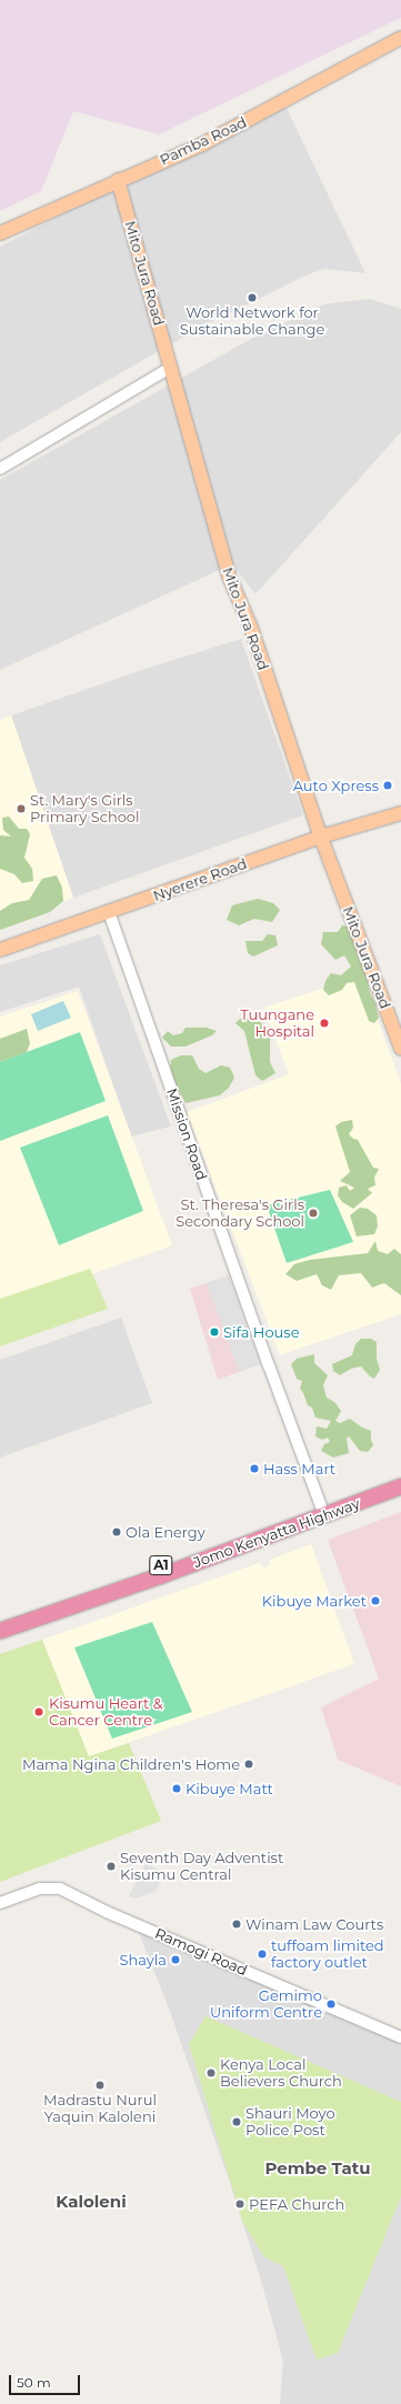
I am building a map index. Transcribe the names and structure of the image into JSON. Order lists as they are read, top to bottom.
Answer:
{
  "streets": {
    "highway": ["Jomo Kenyatta Highway", "A1"],
    "main road": ["Pamba Road", "Mito Jura Road", "Nyerere Road"],
    "street": ["Mission Road", "Ramogi Road"]
  },
  "crossings": [
    ["Pamba Road", "Mito Jura Road"],
    ["Mito Jura Road", "Nyerere Road"],
    ["Nyerere Road", "Mission Road"],
    ["Mission Road", "Jomo Kenyatta Highway"]
  ],
  "districts": ["Pembe Tatu", "Kaloleni"],
  "places": [
    "World Network for Sustainable Change",
    "Auto Xpress",
    "St. Mary's Girls Primary School",
    "Tuungane Hospital",
    "St. Theresa's Girls Secondary School",
    "Sifa House",
    "Hass Mart",
    "Ola Energy",
    "Kibuye Market",
    "Kisumu Heart & Cancer Centre",
    "Mama Ngina Children's Home",
    "Kibuye Matt",
    "Seventh Day Adventist Kisumu Central",
    "Winam Law Courts",
    "tuffoam limited factory outlet",
    "Shayla",
    "Gemimo Uniform Centre",
    "Kenya Local Believers Church",
    "Madrastu Nurul Yaquin Kaloleni",
    "Shauri Moyo Police Post",
    "PEFA Church"
  ],
  "scale_bar": "50 m"
}
